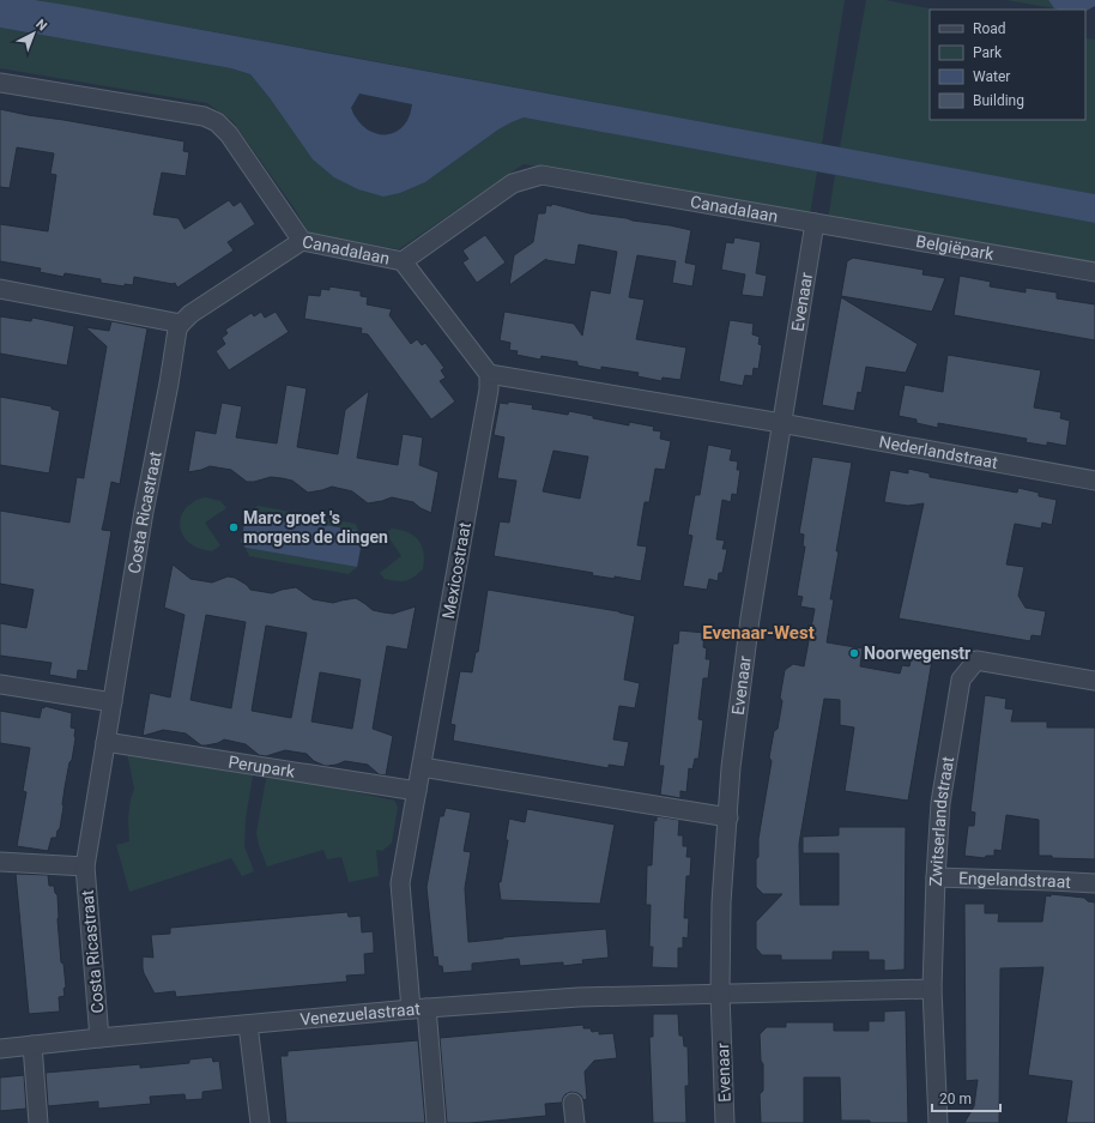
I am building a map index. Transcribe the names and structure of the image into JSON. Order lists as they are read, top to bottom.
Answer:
{
  "streets": {
    "street": [
      "Canadalaan",
      "Belgiëpark",
      "Evenaar",
      "Nederlandstraat",
      "Costa Ricastraat",
      "Mexicostraat",
      "Perupark",
      "Zwitserlandstraat",
      "Engelandstraat",
      "Venezuelastraat"
    ]
  },
  "crossings": [
    ["Canadalaan", "Belgiëpark"],
    ["Canadalaan", "Evenaar"],
    ["Belgiëpark", "Evenaar"],
    ["Evenaar", "Nederlandstraat"],
    ["Evenaar", "Venezuelastraat"],
    ["Costa Ricastraat", "Perupark"],
    ["Costa Ricastraat", "Venezuelastraat"],
    ["Mexicostraat", "Perupark"],
    ["Mexicostraat", "Venezuelastraat"],
    ["Zwitserlandstraat", "Engelandstraat"]
  ],
  "districts": ["Evenaar-West"],
  "places": ["Marc groet 's morgens de dingen", "Noorwegenstr"],
  "legend": [
    "Road",
    "Park",
    "Water",
    "Building"
  ],
  "scale_bar": "20 m",
  "north": "top right"
}
